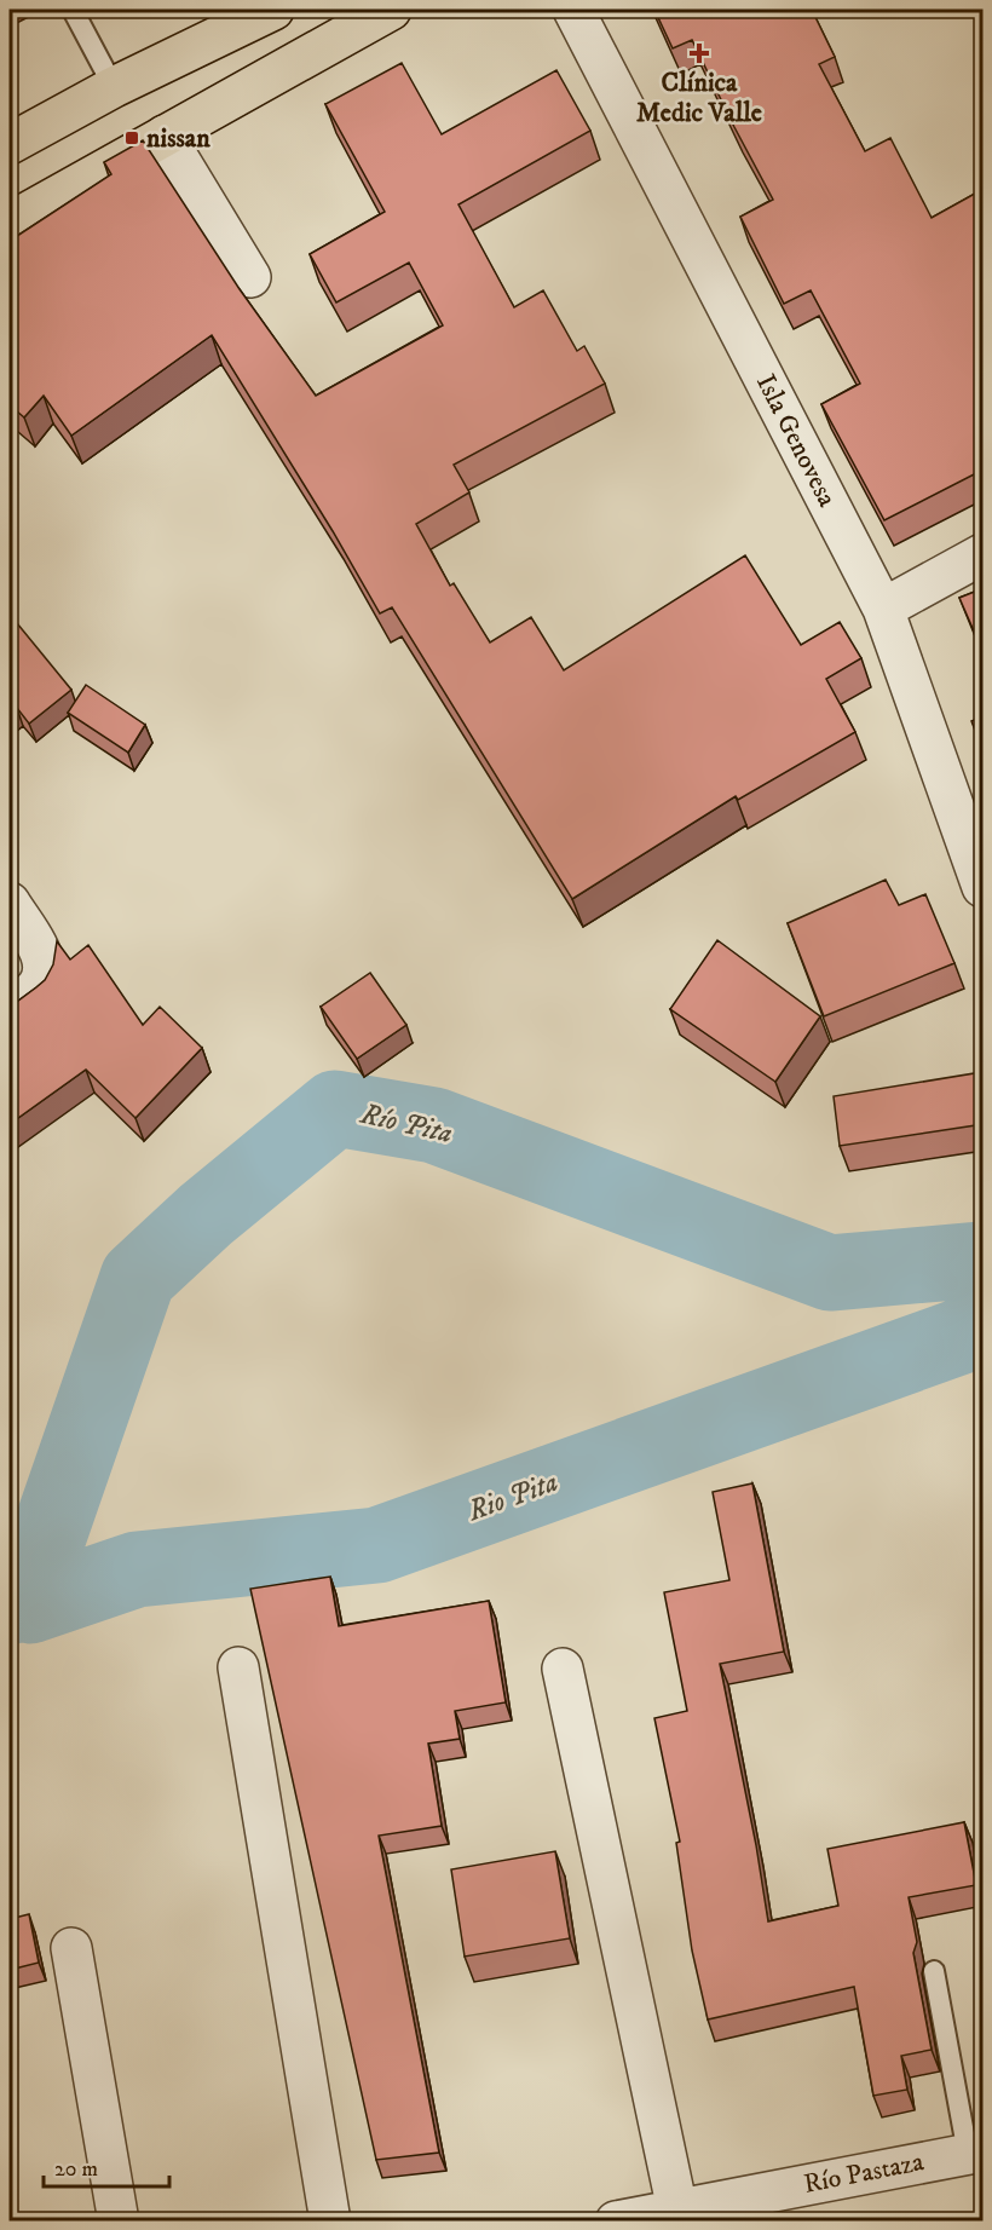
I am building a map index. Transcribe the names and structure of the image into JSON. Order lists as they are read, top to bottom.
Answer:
{
  "streets": {
    "street": ["Isla Genovesa", "Río Pastaza"]
  },
  "water": ["Río Pita", "Rio Pita"],
  "places": {
    "health": ["Clínica Medic Valle"],
    "transit": ["nissan"]
  },
  "scale_bar": "20 m"
}
